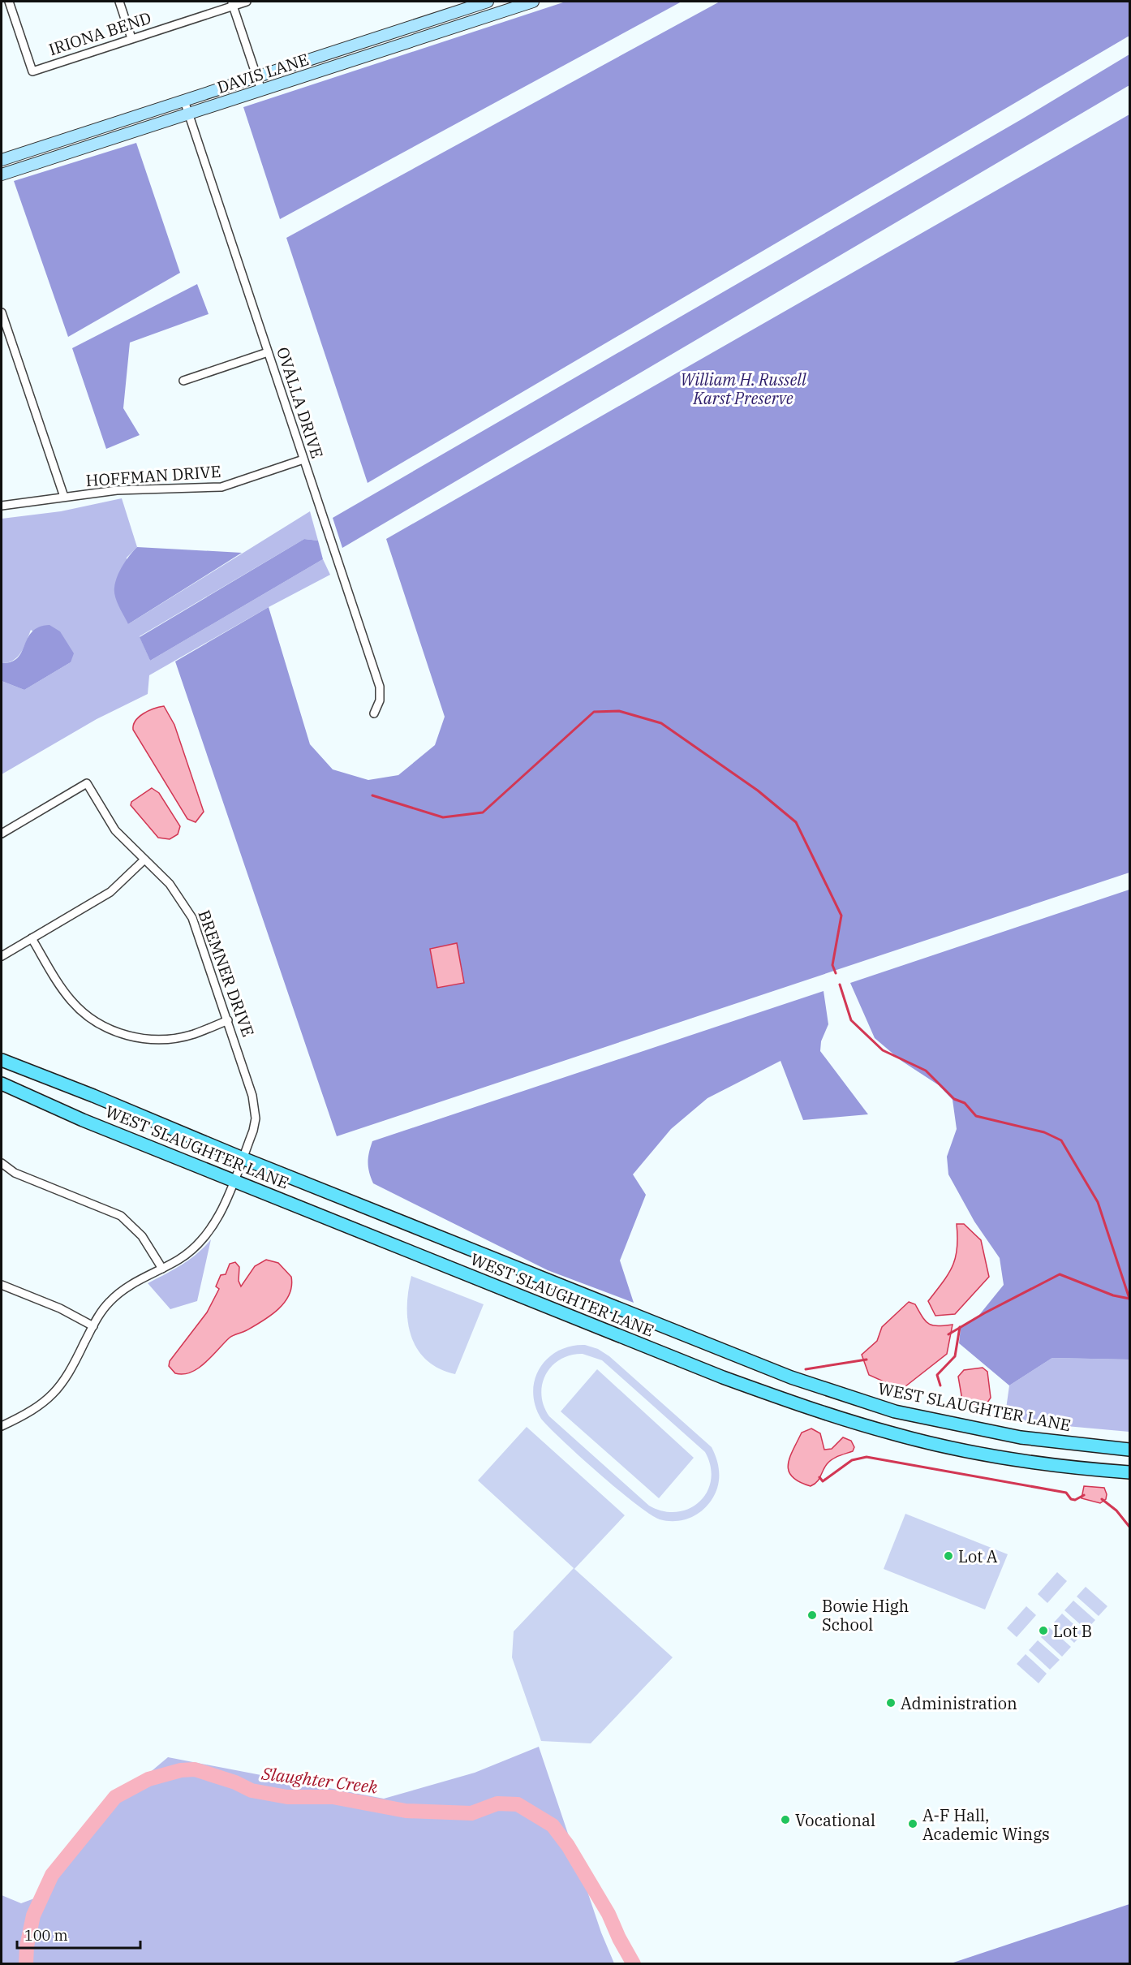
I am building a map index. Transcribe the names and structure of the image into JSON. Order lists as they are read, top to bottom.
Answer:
{
  "streets": {
    "main road": ["DAVIS LANE", "WEST SLAUGHTER LANE"],
    "street": [
      "IRIONA BEND",
      "OVALLA DRIVE",
      "HOFFMAN DRIVE",
      "BREMNER DRIVE"
    ]
  },
  "crossings": [
    ["DAVIS LANE", "OVALLA DRIVE"],
    ["OVALLA DRIVE", "HOFFMAN DRIVE"],
    ["BREMNER DRIVE", "WEST SLAUGHTER LANE"]
  ],
  "water": ["Slaughter Creek"],
  "parks": ["William H. Russell Karst Preserve"],
  "places": [
    "Lot A",
    "Bowie High School",
    "Lot B",
    "Administration",
    "Vocational",
    "A-F Hall, Academic Wings"
  ],
  "scale_bar": "100 m"
}
